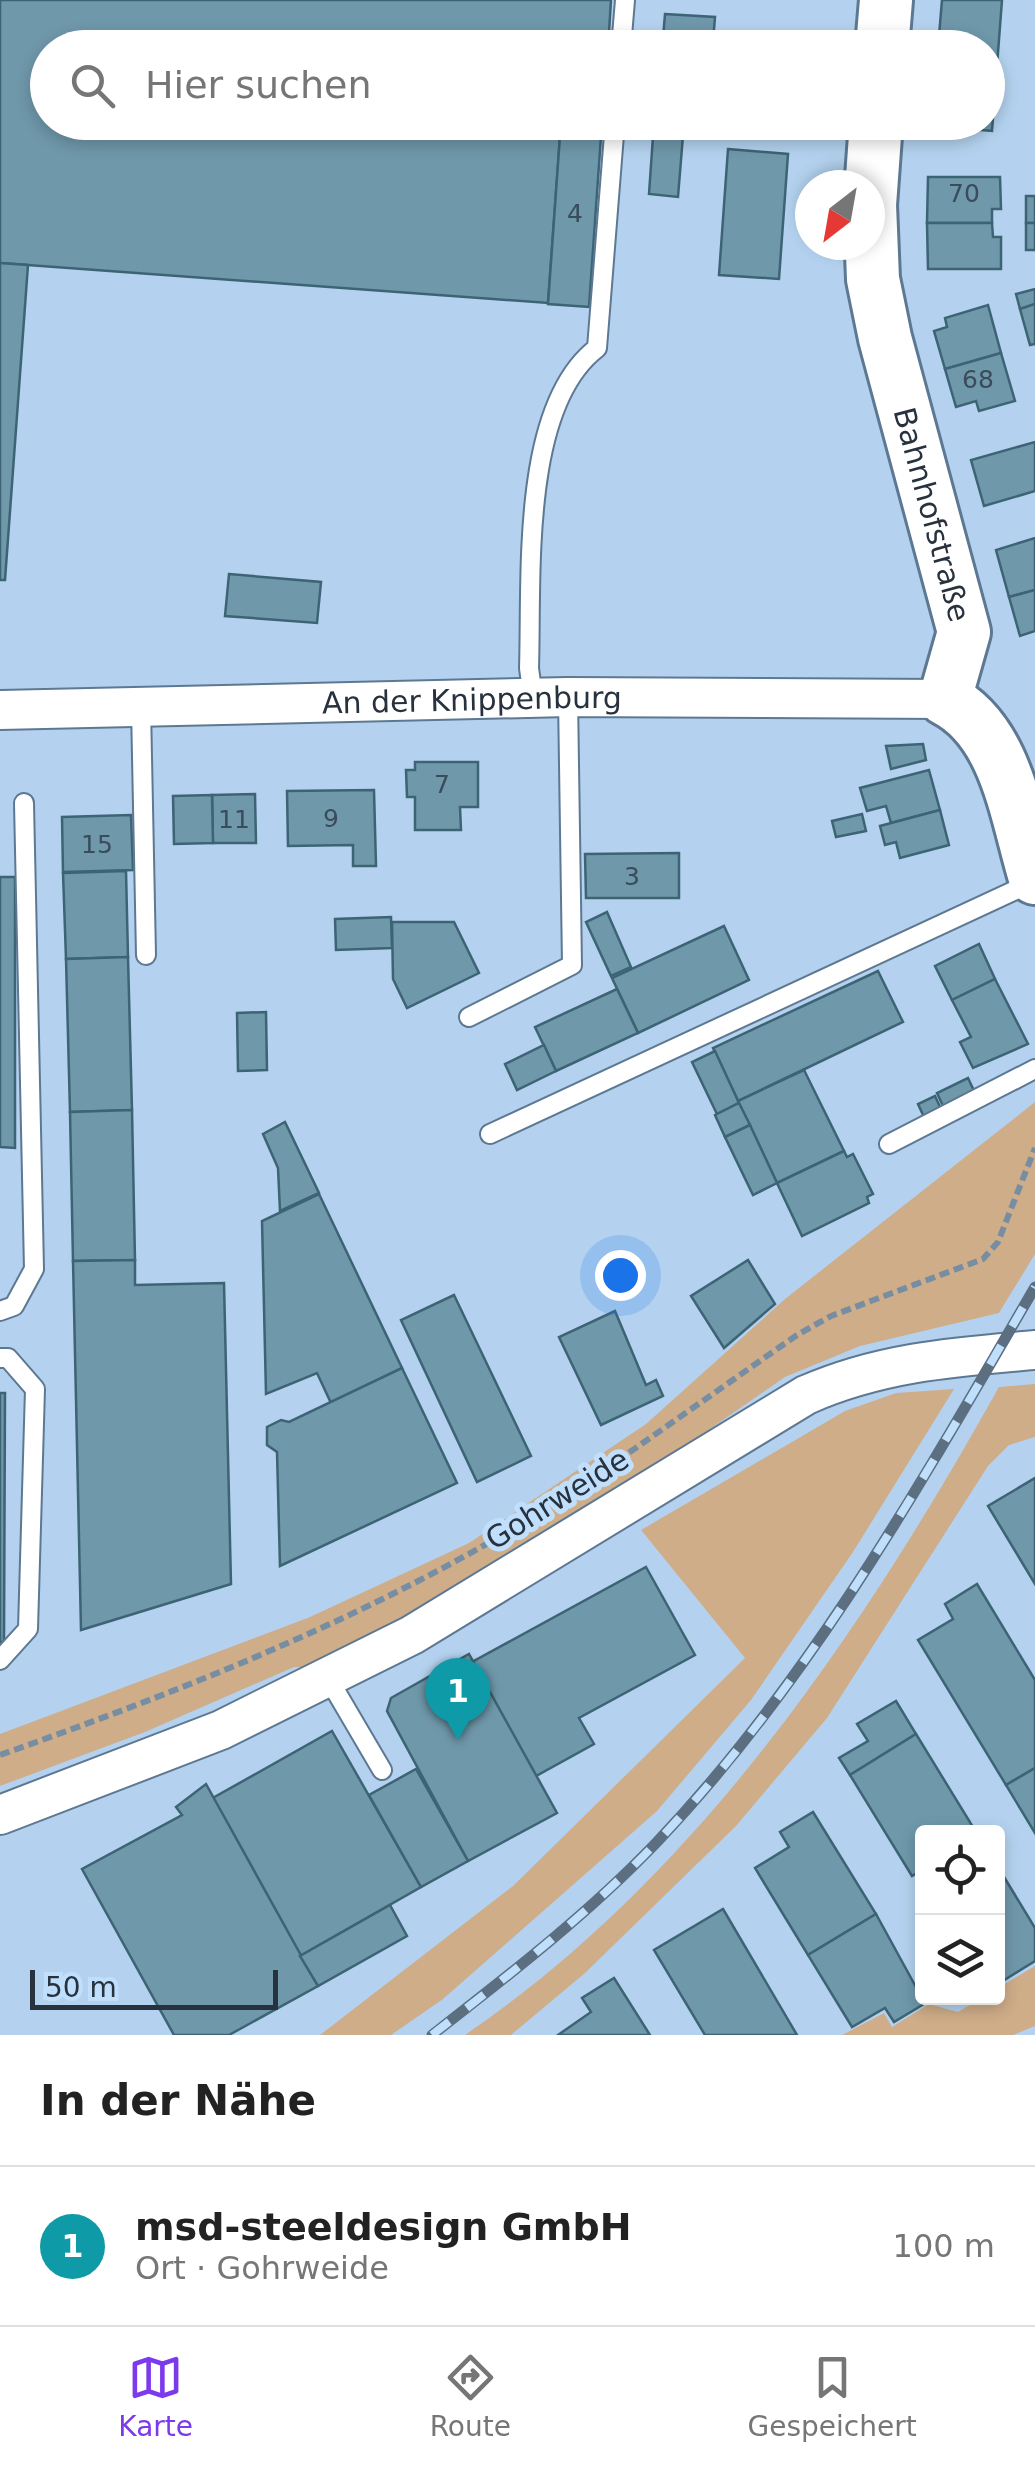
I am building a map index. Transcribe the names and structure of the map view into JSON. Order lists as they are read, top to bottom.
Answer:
{
  "streets": {
    "street": ["Bahnhofstraße", "An der Knippenburg", "Gohrweide"]
  },
  "crossings": [
    ["Bahnhofstraße", "An der Knippenburg"]
  ],
  "house_numbers": [
    "70",
    "4",
    "68",
    "7",
    "9",
    "11",
    "15",
    "3"
  ],
  "scale_bar": "50 m",
  "north": "bottom left",
  "page": {
    "search": "Hier suchen",
    "pins": "1",
    "scale": "50 m",
    "heading": "In der Nähe",
    "list": [
      {
        "mark": "1",
        "name": "msd-steeldesign GmbH",
        "note": "Ort · Gohrweide",
        "value": "100 m"
      }
    ],
    "nav": ["Karte", "Route", "Gespeichert"]
  }
}
